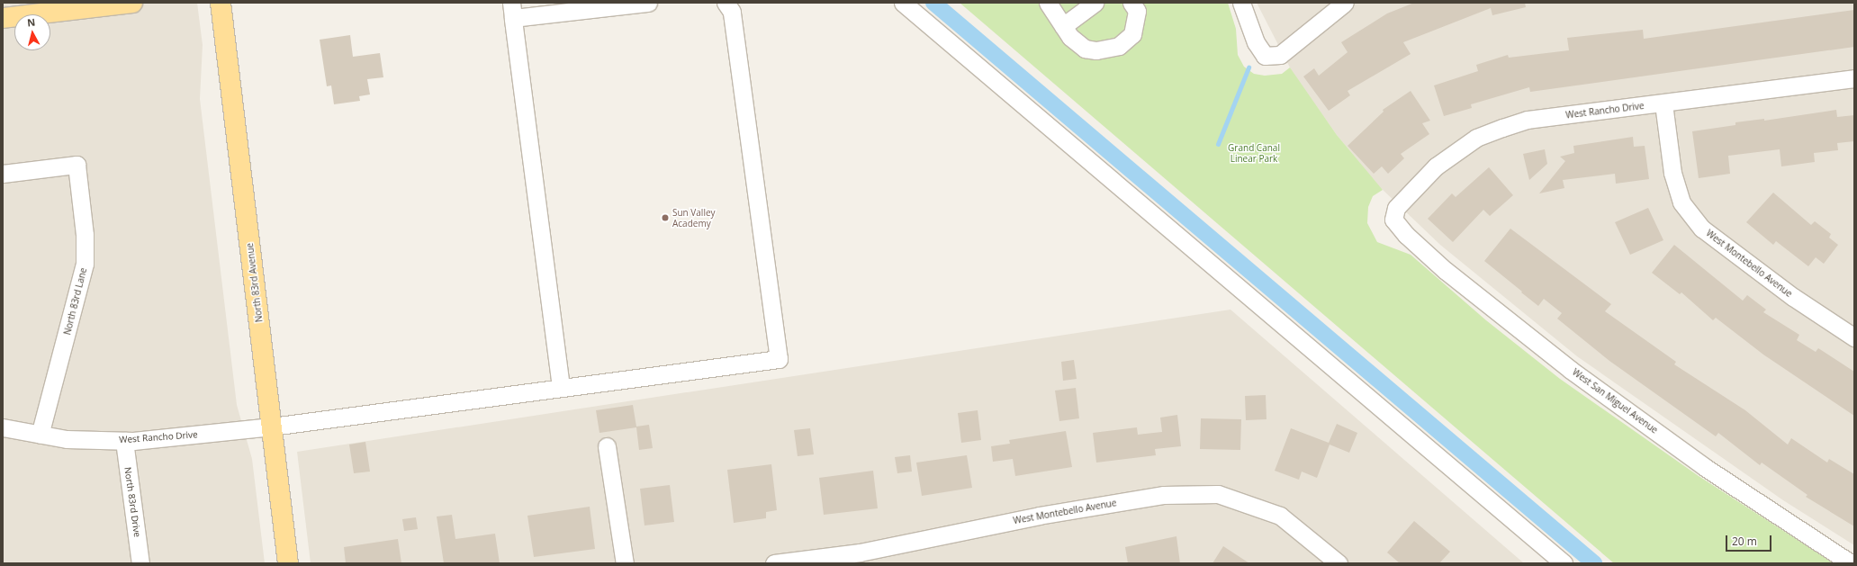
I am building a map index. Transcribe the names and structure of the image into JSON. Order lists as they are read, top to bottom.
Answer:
{
  "streets": {
    "main road": ["North 83rd Avenue"],
    "street": [
      "West Rancho Drive",
      "West Montebello Avenue",
      "North 83rd Lane",
      "West San Miguel Avenue",
      "North 83rd Drive"
    ]
  },
  "crossings": [
    ["West Rancho Drive", "West Montebello Avenue"],
    ["West Rancho Drive", "North 83rd Avenue"],
    ["West Rancho Drive", "North 83rd Lane"],
    ["West Rancho Drive", "West San Miguel Avenue"],
    ["West Rancho Drive", "North 83rd Drive"]
  ],
  "parks": ["Grand Canal Linear Park"],
  "places": ["Sun Valley Academy"],
  "scale_bar": "20 m",
  "north": "top"
}
